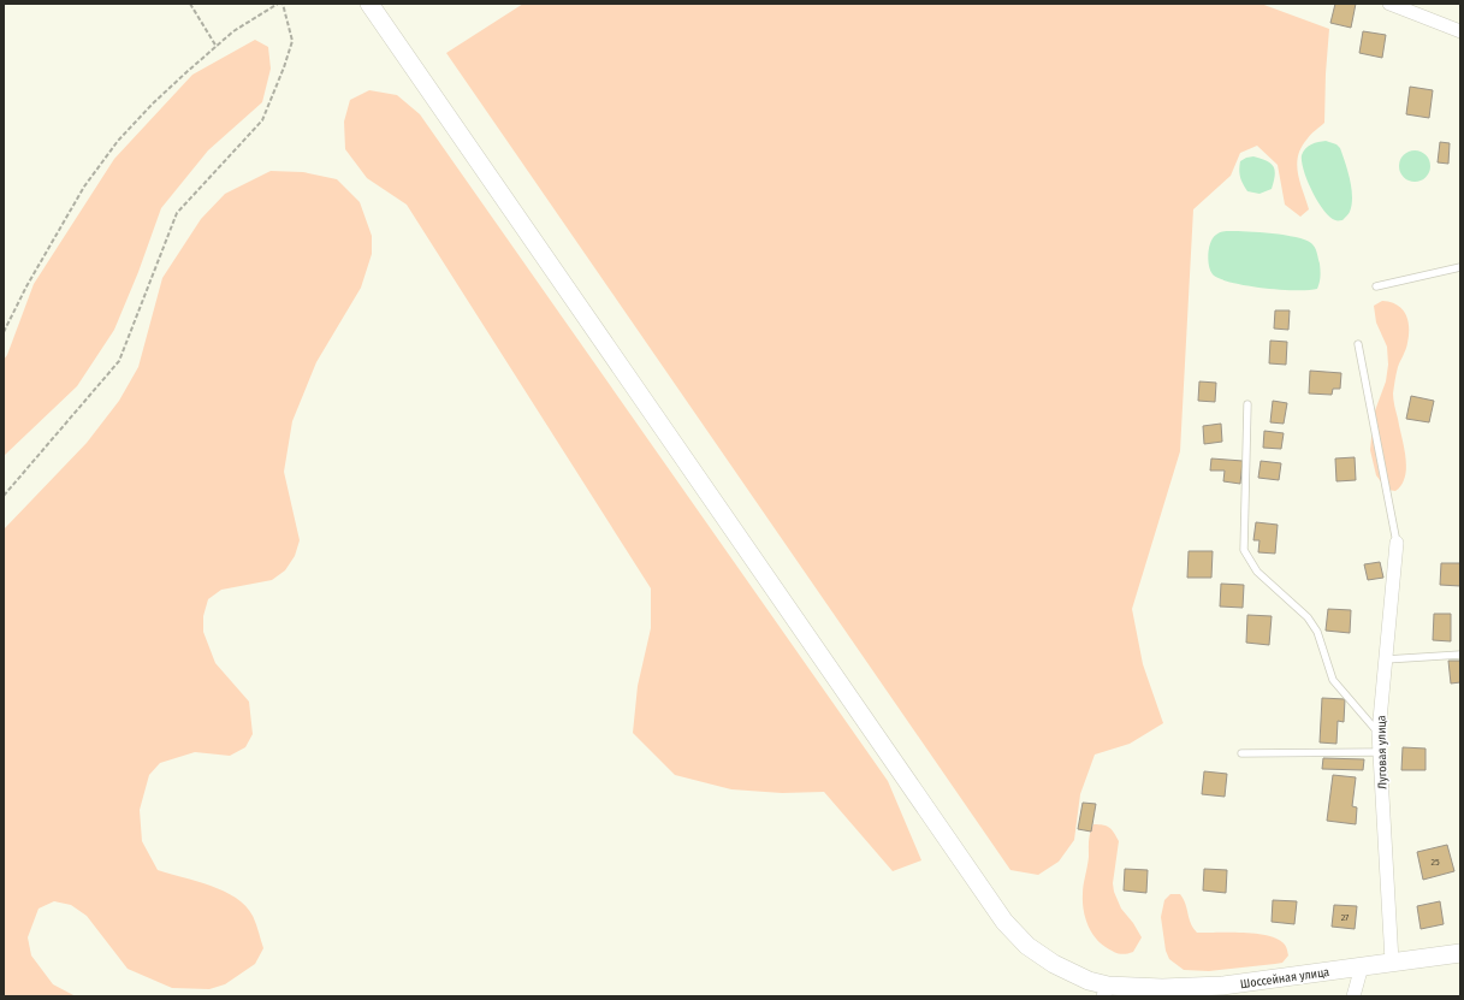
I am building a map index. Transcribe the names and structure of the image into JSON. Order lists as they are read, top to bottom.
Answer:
{
  "streets": {
    "street": ["Луговая улица", "Шоссейная улица"]
  },
  "crossings": [
    ["Луговая улица", "Шоссейная улица"]
  ],
  "house_numbers": ["25", "27"]
}
